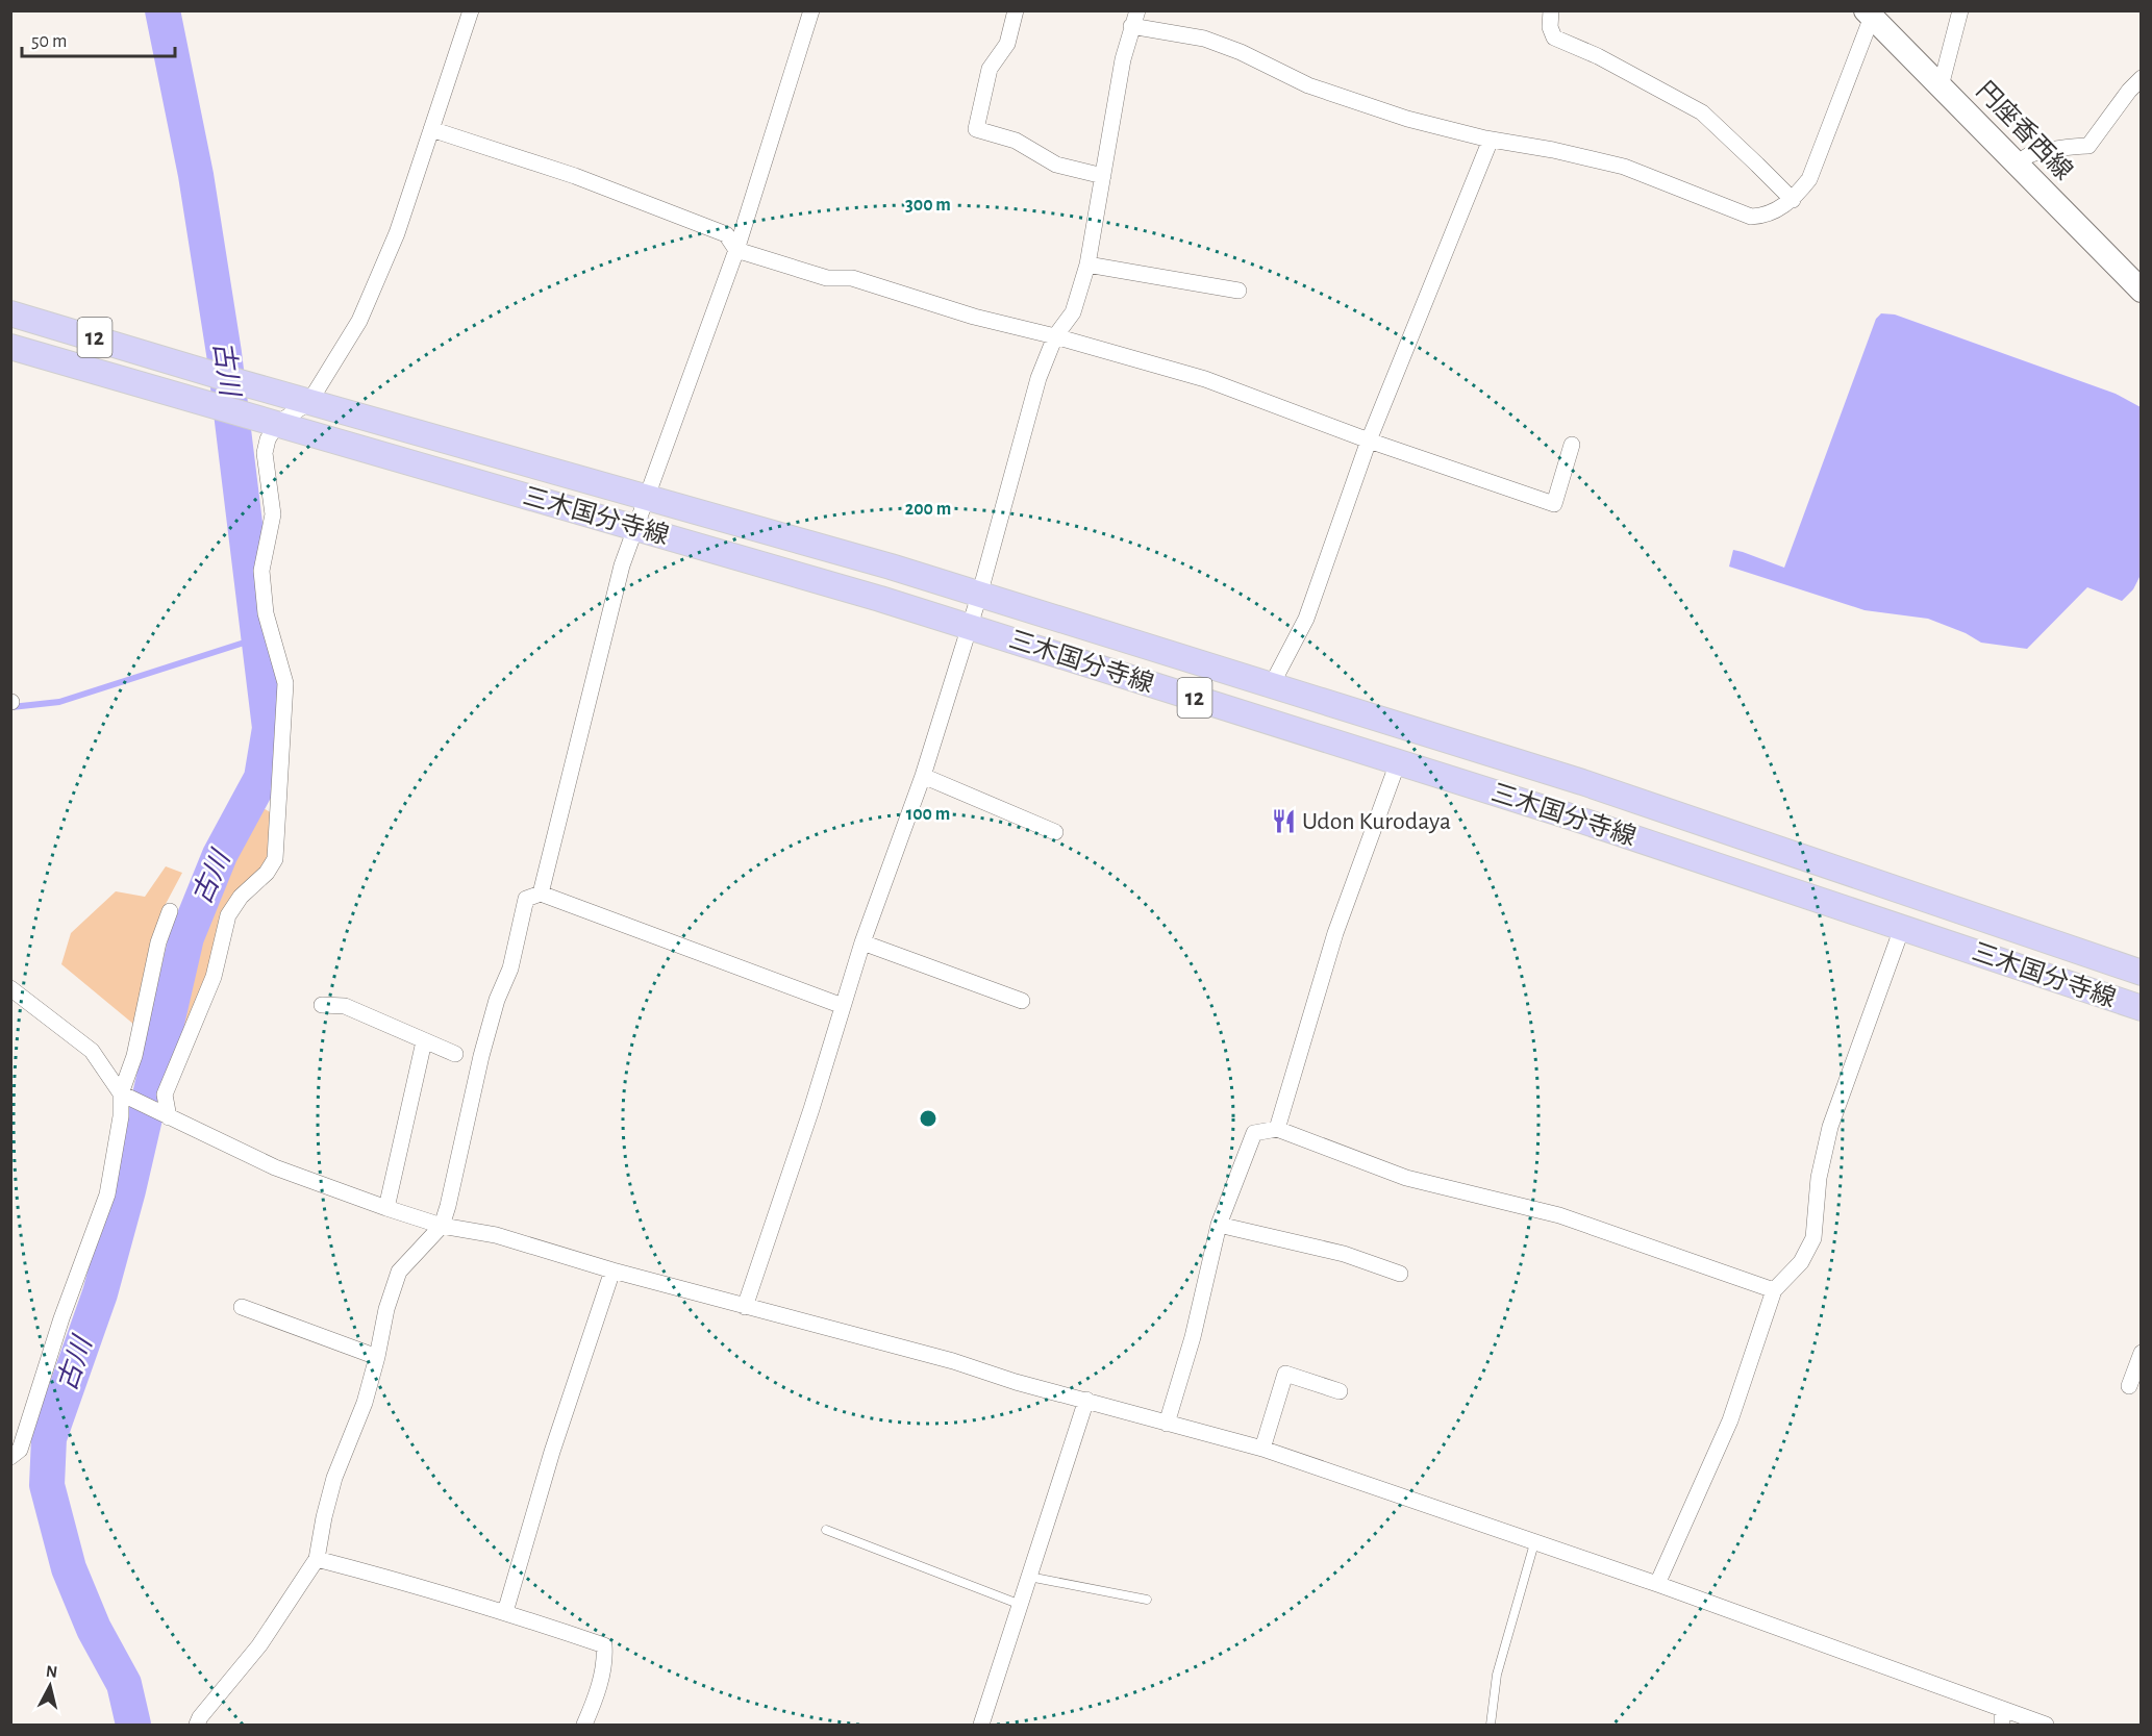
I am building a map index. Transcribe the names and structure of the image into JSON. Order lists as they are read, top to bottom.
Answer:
{
  "streets": {
    "main road": ["円座香西線", "12", "三木国分寺線"]
  },
  "water": ["古川"],
  "places": {
    "restaurant": ["Udon Kurodaya"]
  },
  "scale_bar": "50 m",
  "north": "top",
  "rings": ["300 m", "200 m", "100 m"]
}
